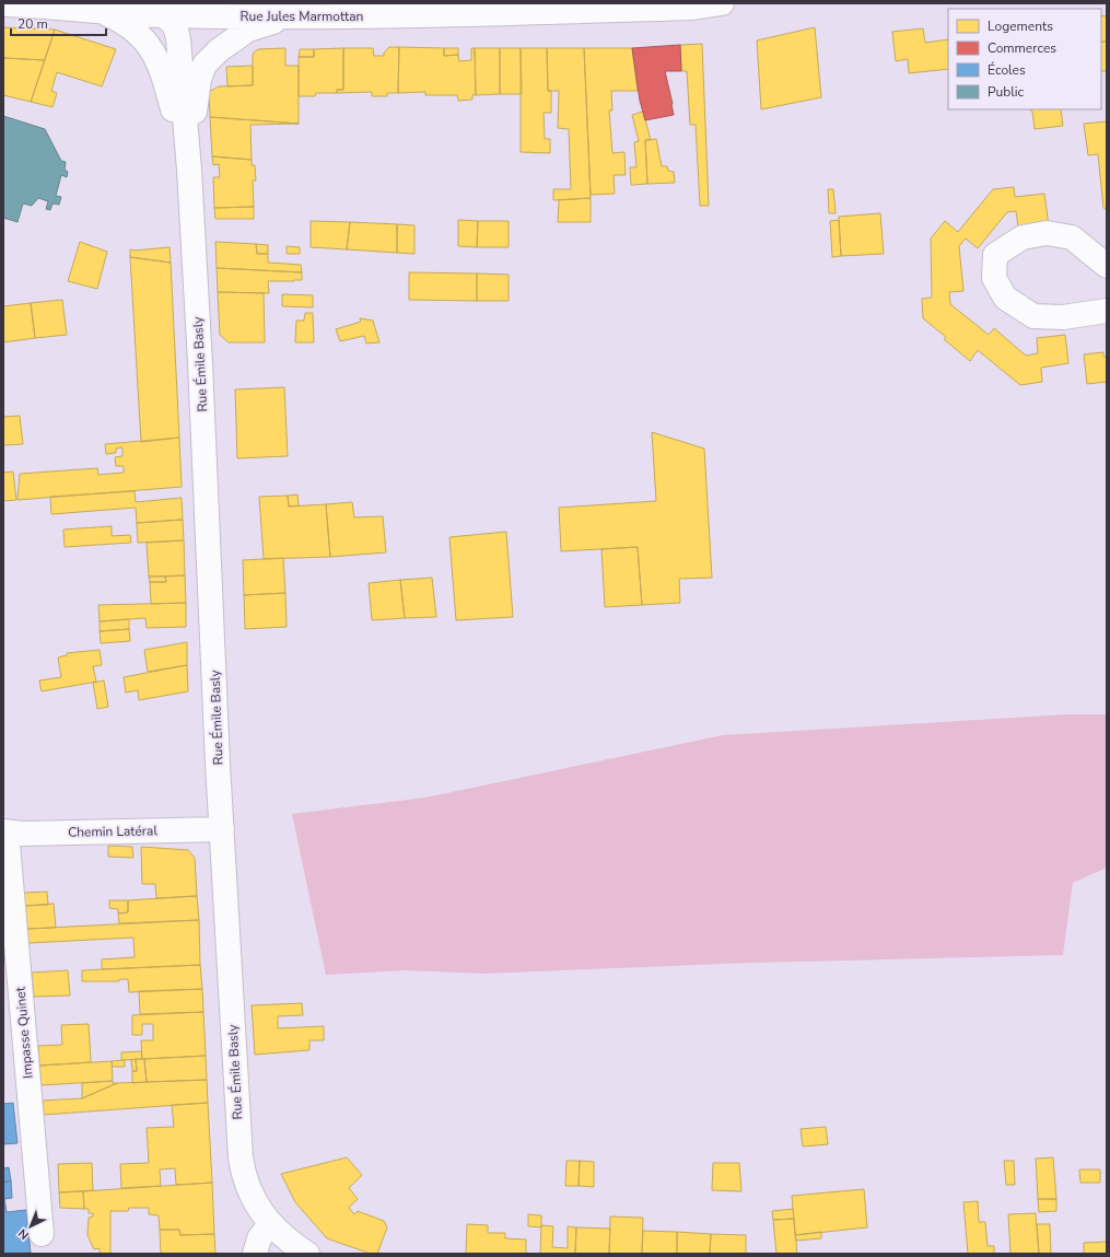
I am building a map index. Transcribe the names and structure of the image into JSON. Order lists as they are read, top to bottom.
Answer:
{
  "streets": {
    "street": [
      "Rue Jules Marmottan",
      "Rue Émile Basly",
      "Chemin Latéral",
      "Impasse Quinet"
    ]
  },
  "crossings": [
    ["Rue Jules Marmottan", "Rue Émile Basly"],
    ["Rue Émile Basly", "Chemin Latéral"],
    ["Chemin Latéral", "Impasse Quinet"]
  ],
  "legend": [
    "Logements",
    "Commerces",
    "Écoles",
    "Public"
  ],
  "scale_bar": "20 m",
  "north": "bottom left"
}
